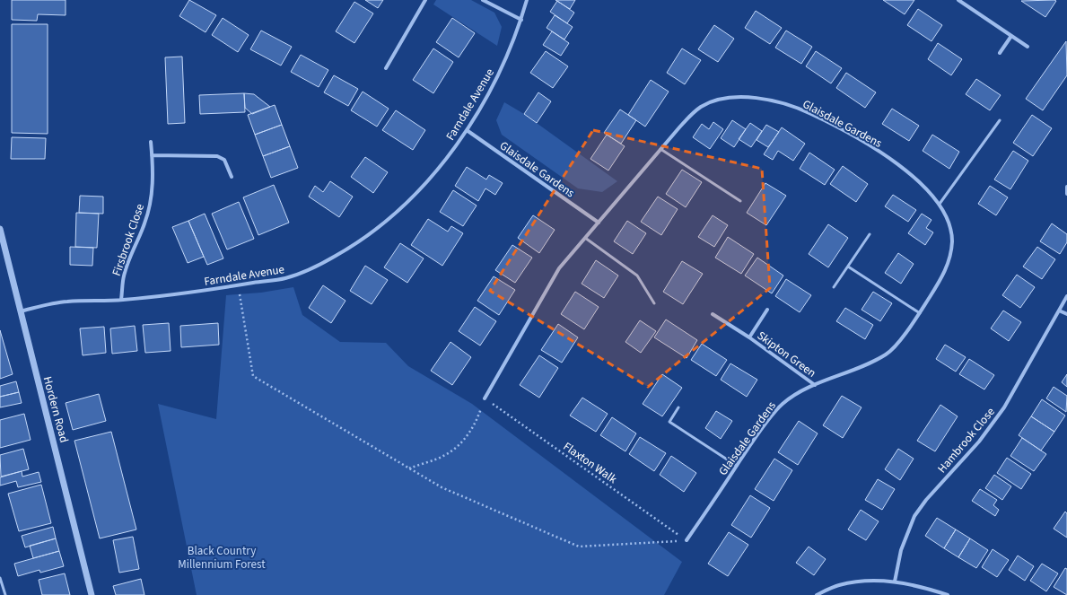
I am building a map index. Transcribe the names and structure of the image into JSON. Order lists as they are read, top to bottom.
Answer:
{
  "streets": {
    "street": [
      "Farndale Avenue",
      "Glaisdale Gardens",
      "Firsbrook Close",
      "Skipton Green",
      "Hordern Road",
      "Hambrook Close"
    ],
    "path": ["Flaxton Walk"]
  },
  "crossings": [
    ["Farndale Avenue", "Glaisdale Gardens"],
    ["Farndale Avenue", "Firsbrook Close"],
    ["Farndale Avenue", "Hordern Road"],
    ["Glaisdale Gardens", "Skipton Green"],
    ["Glaisdale Gardens", "Flaxton Walk"]
  ],
  "parks": ["Black Country Millennium Forest"]
}
